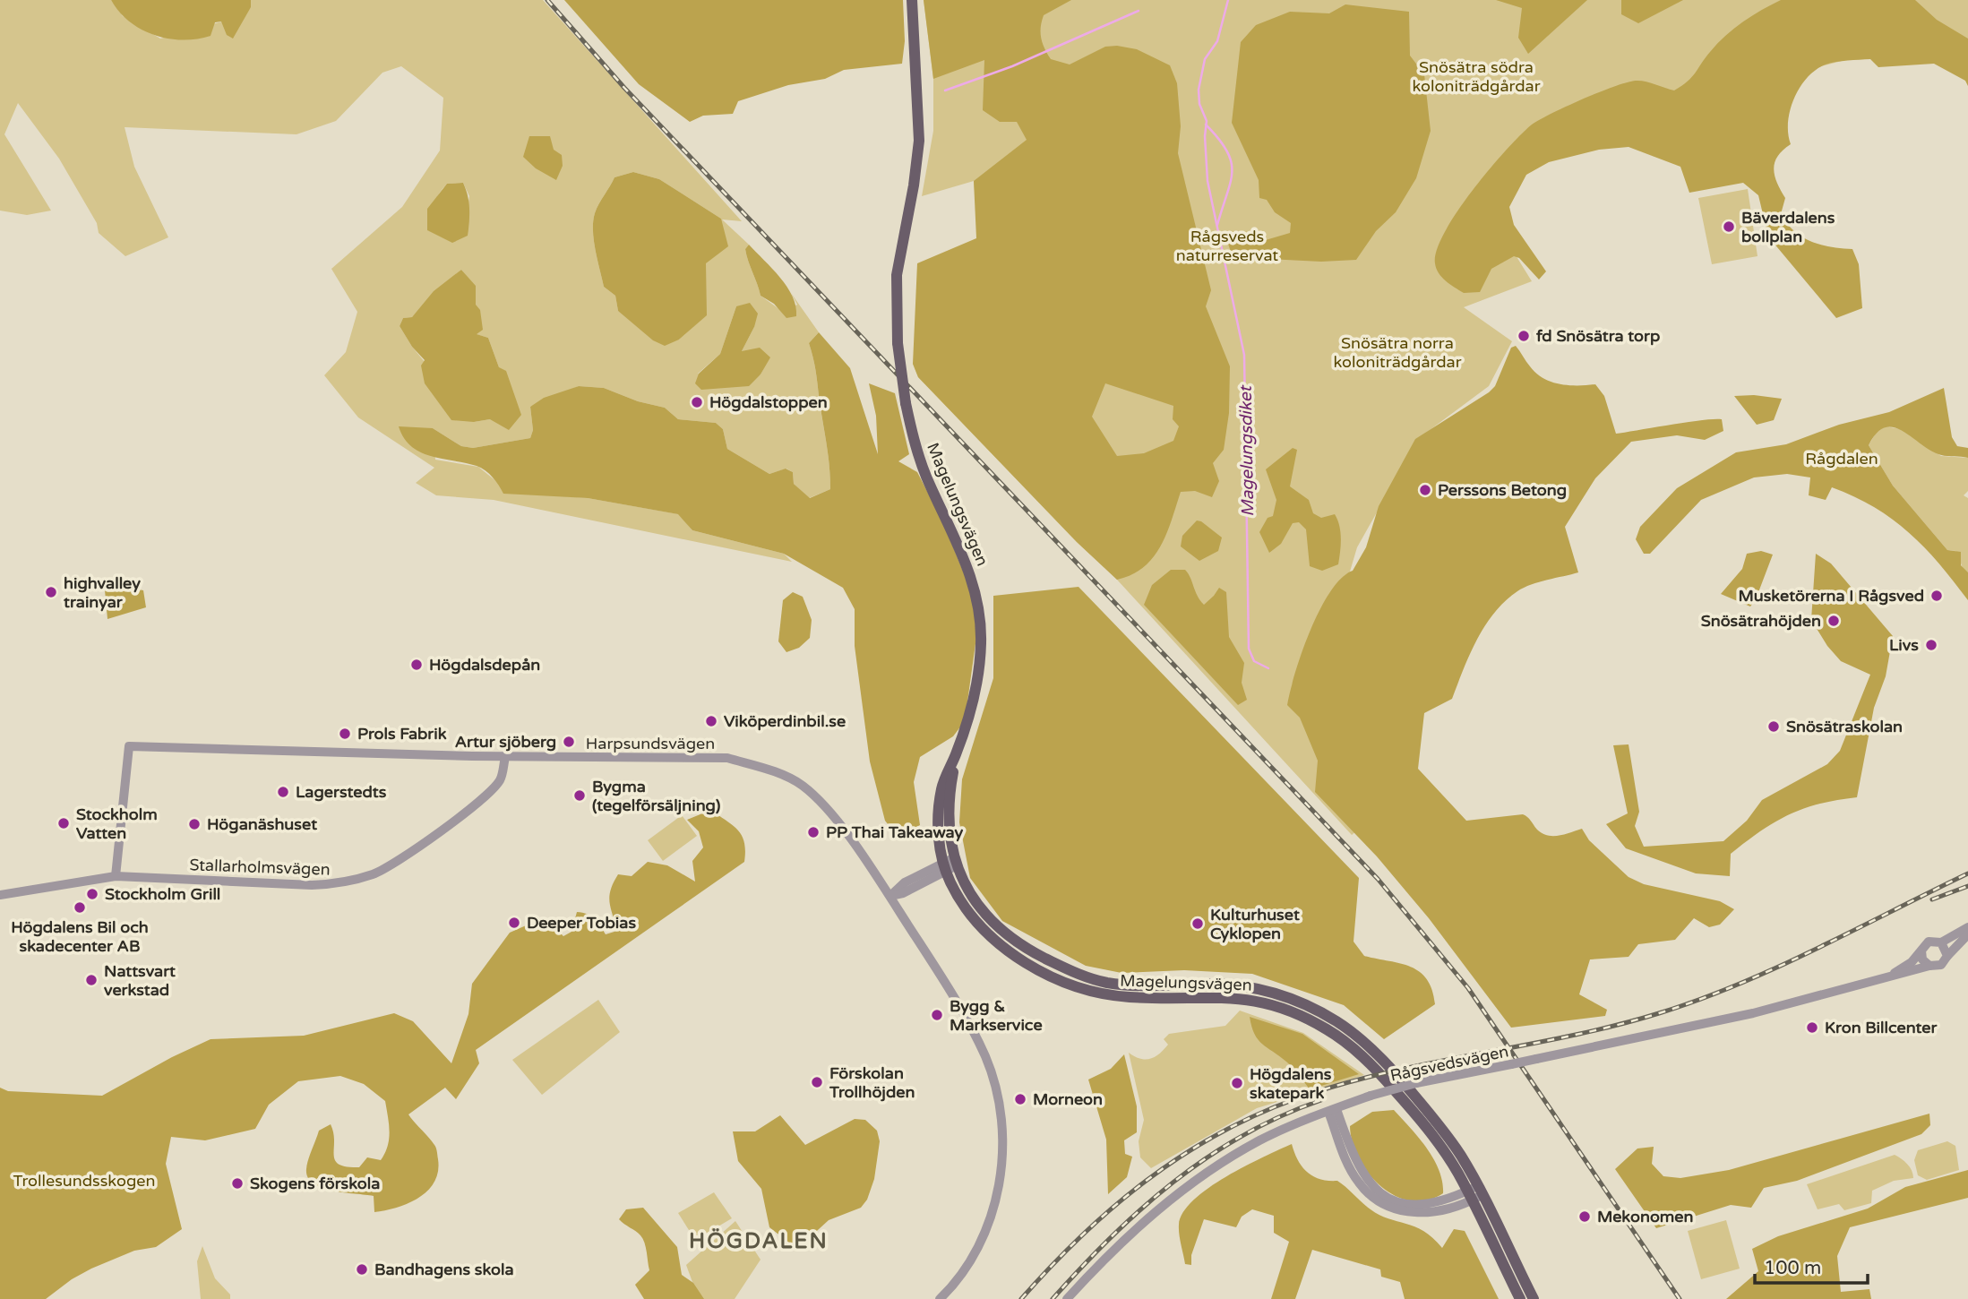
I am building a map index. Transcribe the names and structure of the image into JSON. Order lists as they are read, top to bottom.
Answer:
{
  "streets": {
    "main road": ["Magelungsvägen"],
    "street": ["Harpsundsvägen", "Stallarholmsvägen", "Rågsvedsvägen"]
  },
  "crossings": [
    ["Harpsundsvägen", "Stallarholmsvägen"]
  ],
  "districts": ["HÖGDALEN"],
  "water": ["Magelungsdiket"],
  "parks": [
    "Snösätra södra koloniträdgårdar",
    "Rågsveds naturreservat",
    "Snösätra norra koloniträdgårdar",
    "Rågdalen",
    "Trollesundsskogen"
  ],
  "places": [
    "Bäverdalens bollplan",
    "fd Snösätra torp",
    "Högdalstoppen",
    "Perssons Betong",
    "highvalley trainyar",
    "Musketörerna I Rågsved",
    "Snösätrahöjden",
    "Livs",
    "Högdalsdepån",
    "Viköperdinbil.se",
    "Snösätraskolan",
    "Prols Fabrik",
    "Artur sjöberg",
    "Lagerstedts",
    "Bygma (tegelförsäljning)",
    "Stockholm Vatten",
    "Höganäshuset",
    "PP Thai Takeaway",
    "Stockholm Grill",
    "Högdalens Bil och skadecenter AB",
    "Deeper Tobias",
    "Kulturhuset Cyklopen",
    "Nattsvart verkstad",
    "Bygg & Markservice",
    "Kron Billcenter",
    "Förskolan Trollhöjden",
    "Högdalens skatepark",
    "Morneon",
    "Skogens förskola",
    "Mekonomen",
    "Bandhagens skola"
  ],
  "scale_bar": "100 m"
}
